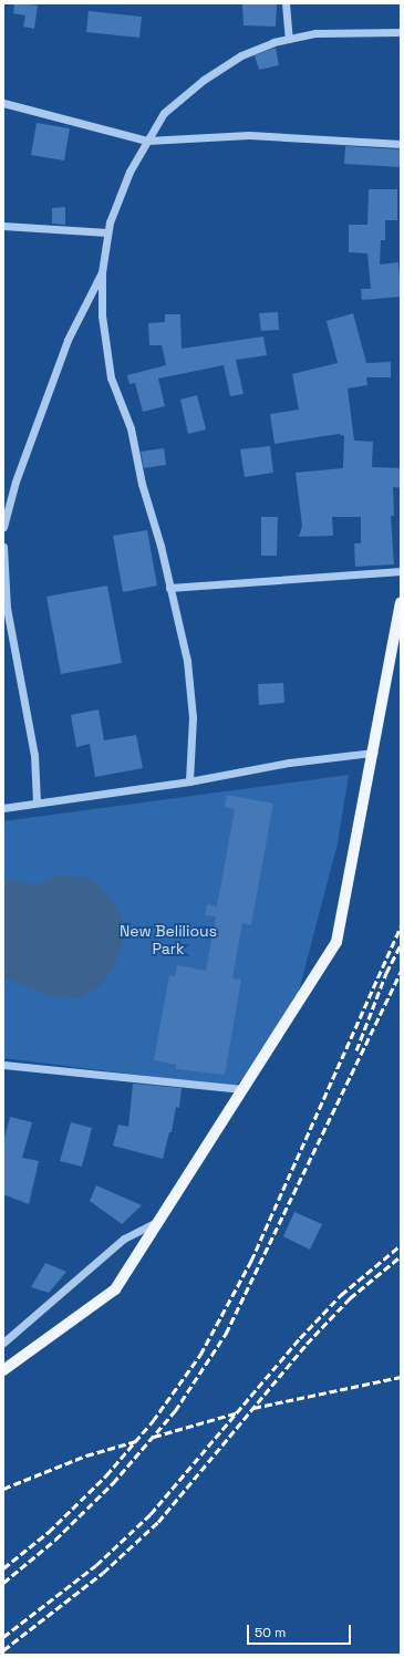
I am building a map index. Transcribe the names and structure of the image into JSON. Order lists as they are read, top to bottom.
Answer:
{
  "parks": ["New Belilious Park"],
  "scale_bar": "50 m"
}
